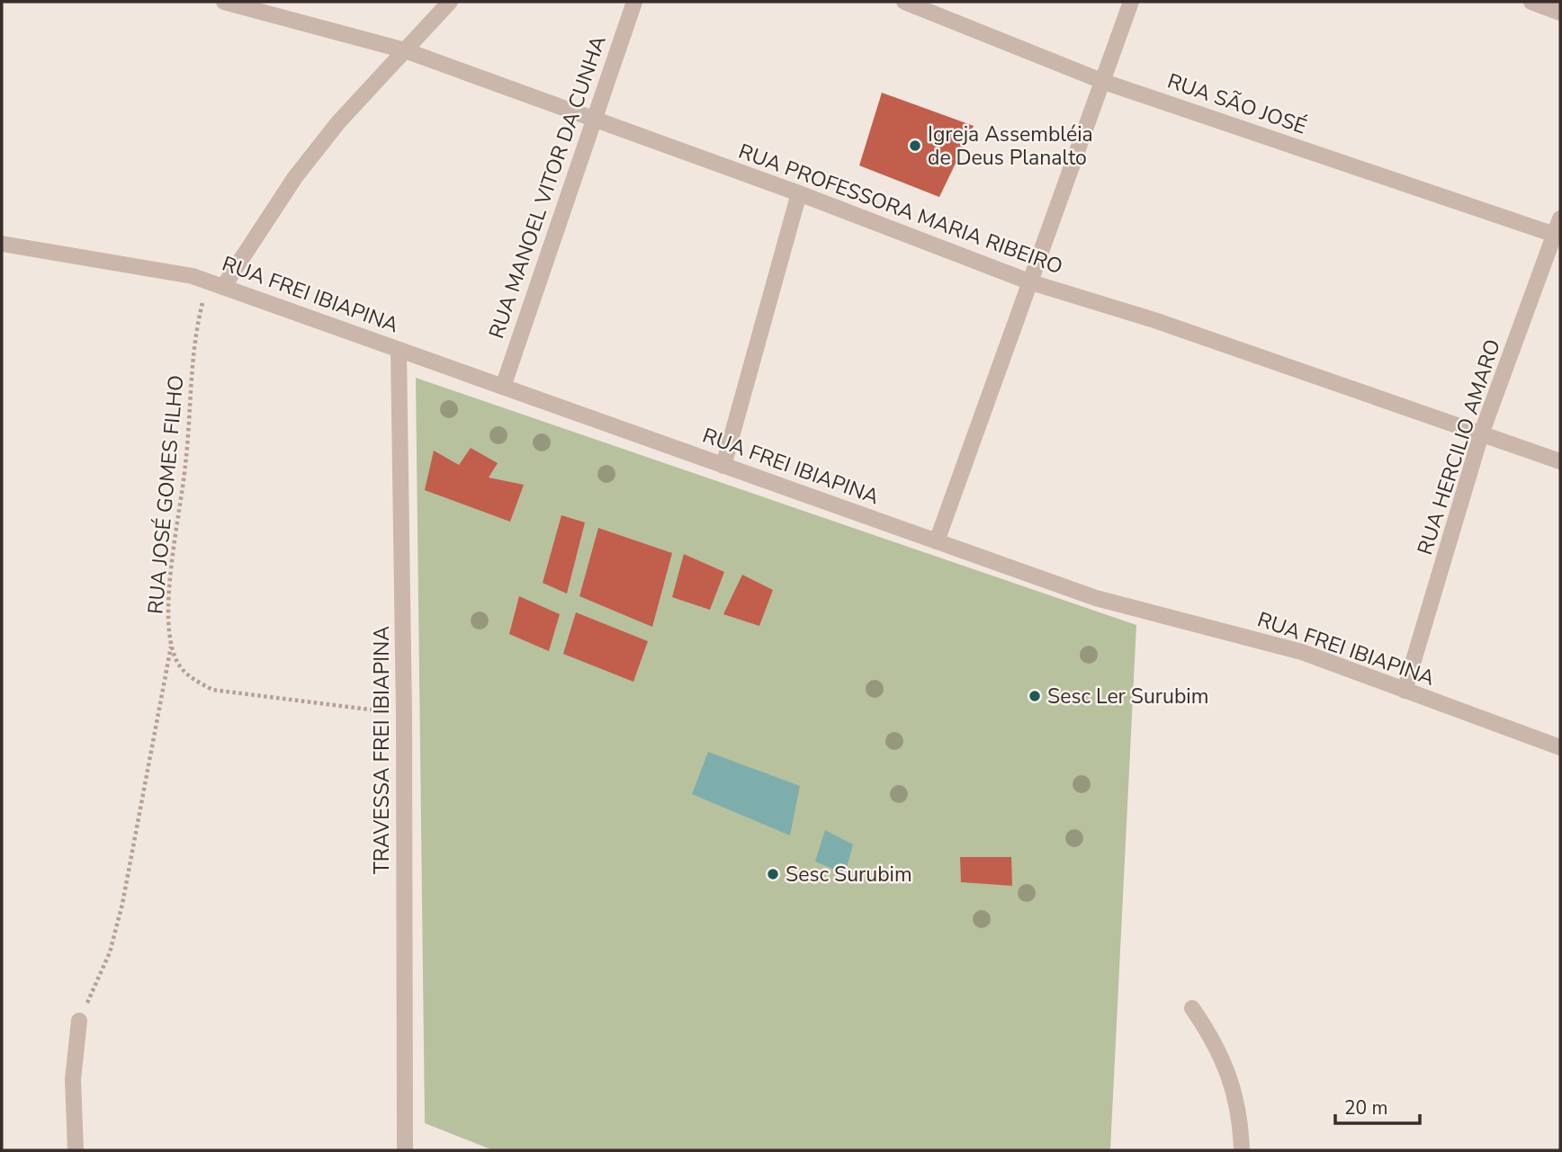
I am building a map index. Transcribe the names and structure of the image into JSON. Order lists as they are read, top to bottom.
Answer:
{
  "streets": {
    "street": [
      "RUA SÃO JOSÉ",
      "RUA MANOEL VITOR DA CUNHA",
      "RUA PROFESSORA MARIA RIBEIRO",
      "RUA FREI IBIAPINA",
      "RUA HERCILIO AMARO",
      "TRAVESSA FREI IBIAPINA"
    ],
    "path": ["RUA JOSÉ GOMES FILHO"]
  },
  "crossings": [
    ["RUA SÃO JOSÉ", "RUA HERCILIO AMARO"],
    ["RUA MANOEL VITOR DA CUNHA", "RUA PROFESSORA MARIA RIBEIRO"],
    ["RUA MANOEL VITOR DA CUNHA", "RUA FREI IBIAPINA"],
    ["RUA PROFESSORA MARIA RIBEIRO", "RUA HERCILIO AMARO"],
    ["RUA FREI IBIAPINA", "RUA HERCILIO AMARO"],
    ["RUA FREI IBIAPINA", "RUA JOSÉ GOMES FILHO"],
    ["RUA FREI IBIAPINA", "TRAVESSA FREI IBIAPINA"],
    ["RUA JOSÉ GOMES FILHO", "TRAVESSA FREI IBIAPINA"]
  ],
  "places": ["Igreja Assembléia de Deus Planalto", "Sesc Ler Surubim", "Sesc Surubim"],
  "scale_bar": "20 m"
}
